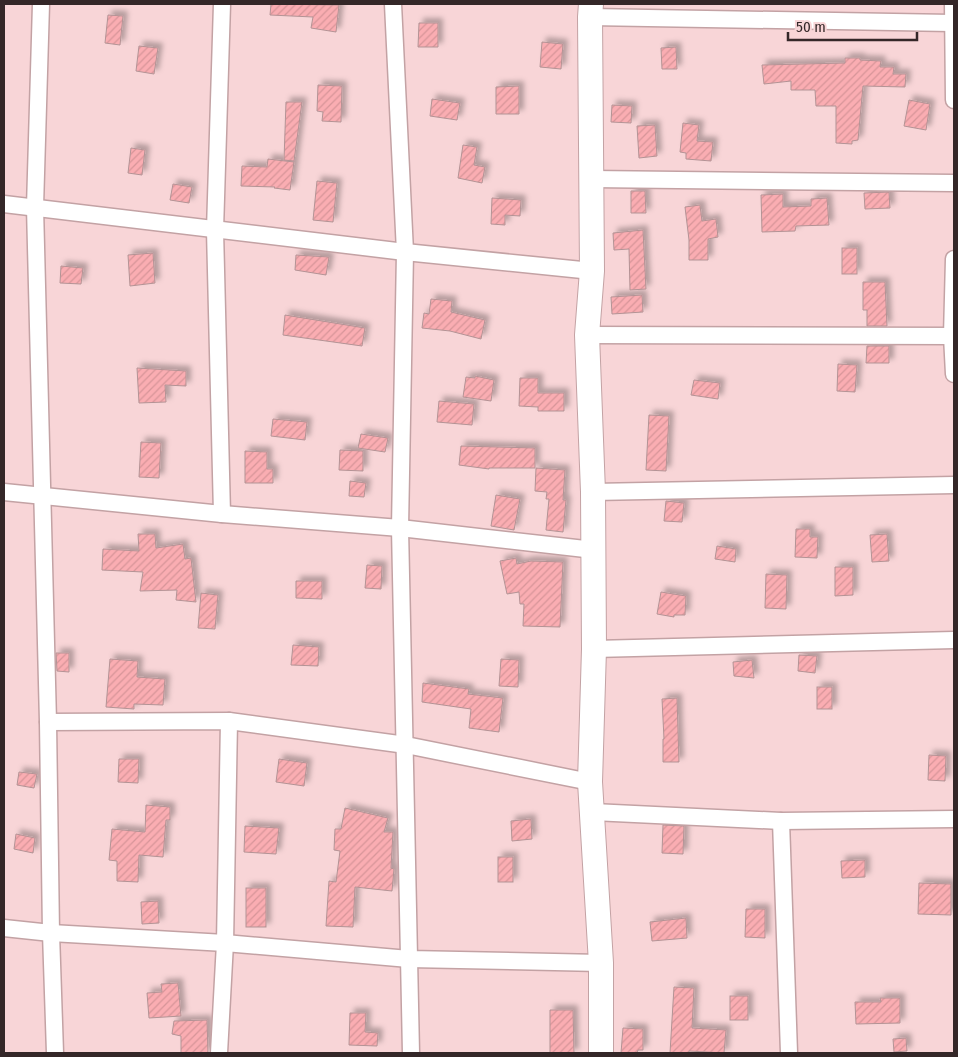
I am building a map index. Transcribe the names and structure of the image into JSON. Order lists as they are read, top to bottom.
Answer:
{
  "scale_bar": "50 m"
}
